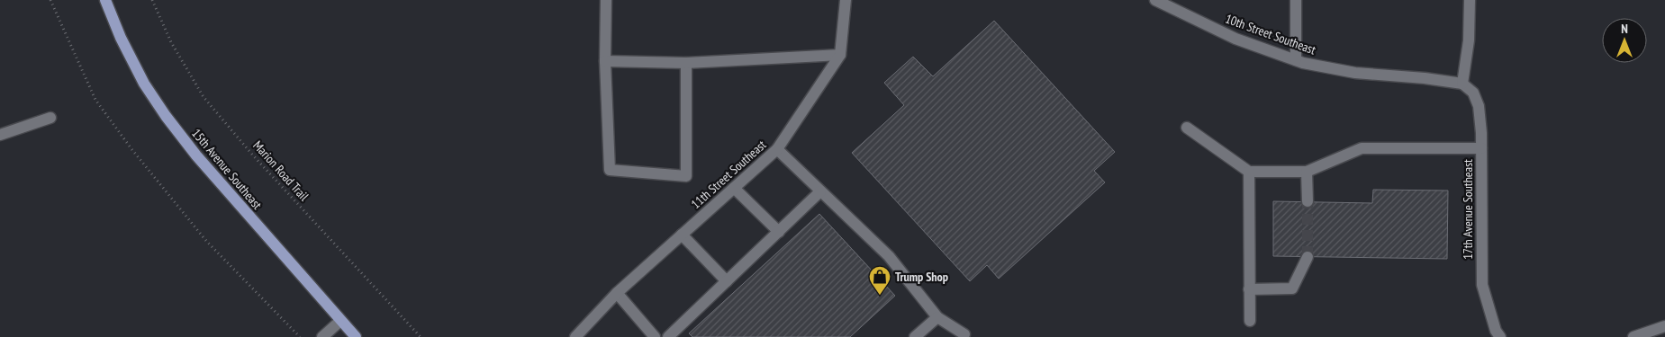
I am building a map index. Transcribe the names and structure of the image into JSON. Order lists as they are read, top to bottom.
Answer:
{
  "streets": {
    "main road": ["15th Avenue Southeast"],
    "street": ["10th Street Southeast", "11th Street Southeast", "17th Avenue Southeast"],
    "path": ["Marion Road Trail"]
  },
  "crossings": [
    ["10th Street Southeast", "17th Avenue Southeast"]
  ],
  "places": {
    "shop": ["Trump Shop"]
  },
  "north": "top"
}
